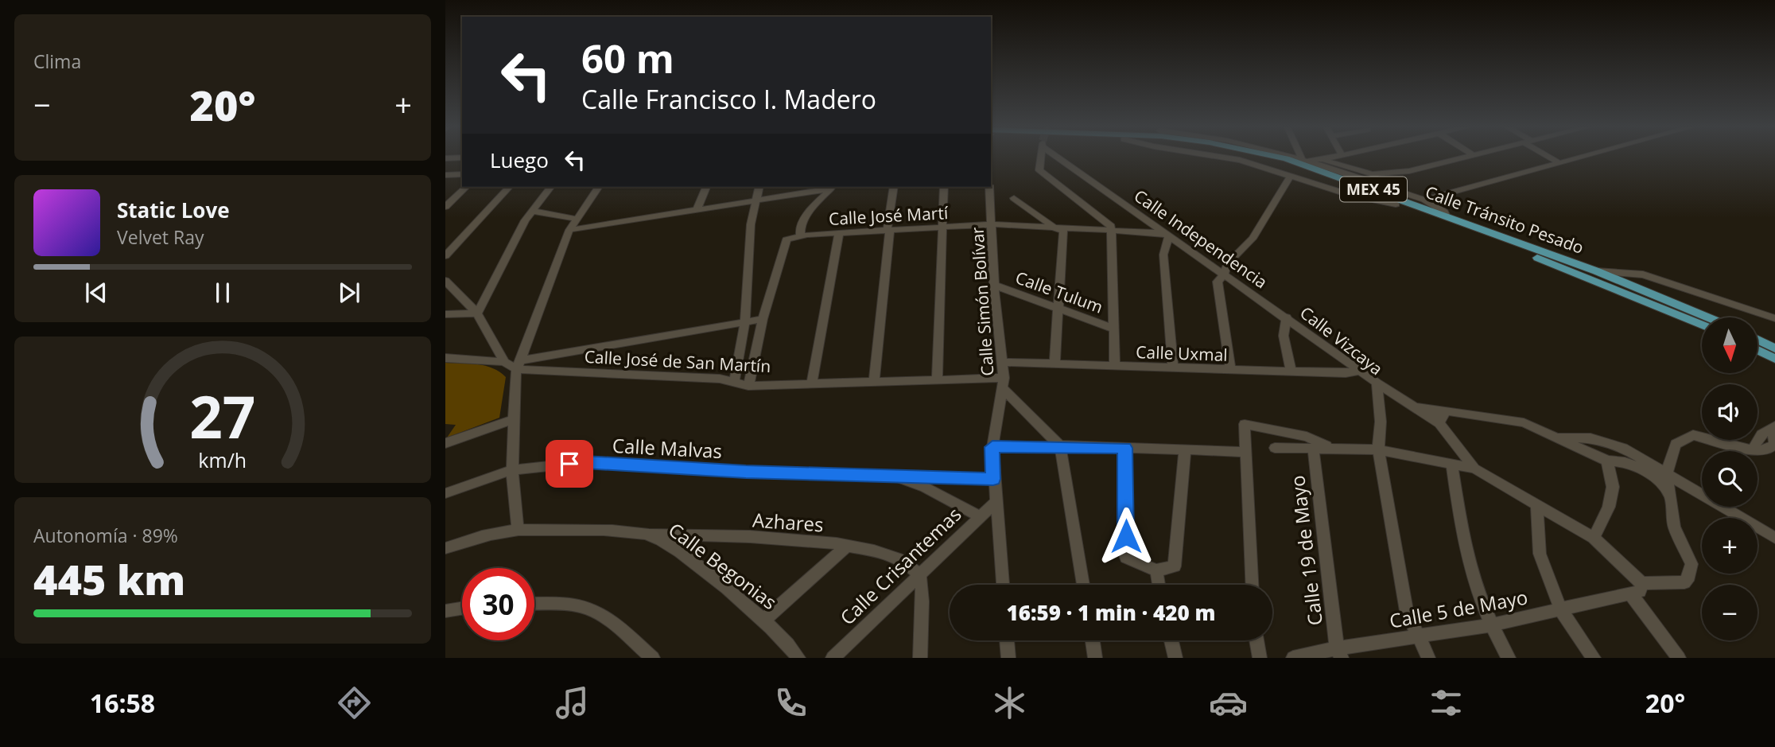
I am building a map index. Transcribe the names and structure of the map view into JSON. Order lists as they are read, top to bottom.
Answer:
{
  "streets": {
    "main road": ["MEX 45", "Calle Tránsito Pesado"],
    "street": [
      "Calle José Martí",
      "Calle Independencia",
      "Calle Tulum",
      "Calle Simón Bolívar",
      "Calle Vizcaya",
      "Calle Uxmal",
      "Calle José de San Martín",
      "Calle Malvas",
      "Azhares",
      "Calle 19 de Mayo",
      "Calle Begonias",
      "Calle Crisantemas",
      "Calle 5 de Mayo"
    ]
  },
  "crossings": [
    ["Calle José Martí", "Calle Independencia"],
    ["Calle José Martí", "Calle Simón Bolívar"],
    ["Calle Independencia", "Calle Vizcaya"],
    ["Calle Tulum", "Calle Simón Bolívar"],
    ["Calle Simón Bolívar", "Calle Uxmal"],
    ["Calle Simón Bolívar", "Calle José de San Martín"],
    ["Calle Vizcaya", "Calle Uxmal"],
    ["Calle Vizcaya", "Calle 5 de Mayo"],
    ["Calle Malvas", "Calle Crisantemas"],
    ["Azhares", "Calle Begonias"],
    ["Azhares", "Calle Crisantemas"],
    ["Calle 19 de Mayo", "Calle 5 de Mayo"]
  ],
  "north": "bottom",
  "page": {
    "tile": [
      "Clima",
      ["Autonomía · 89%", "445 km"]
    ],
    "turn": ["60 m", "Calle Francisco I. Madero"],
    "heat": ["−", "20°", "+"],
    "then": "Luego",
    "song": ["Static Love", "Velvet Ray"],
    "map_buttons": ["+", "−"],
    "limit": "30",
    "trip": "16:59 · 1 min · 420 m",
    "tabs": ["16:58", "20°"],
    "gauge": ["27", "km/h"]
  }
}
